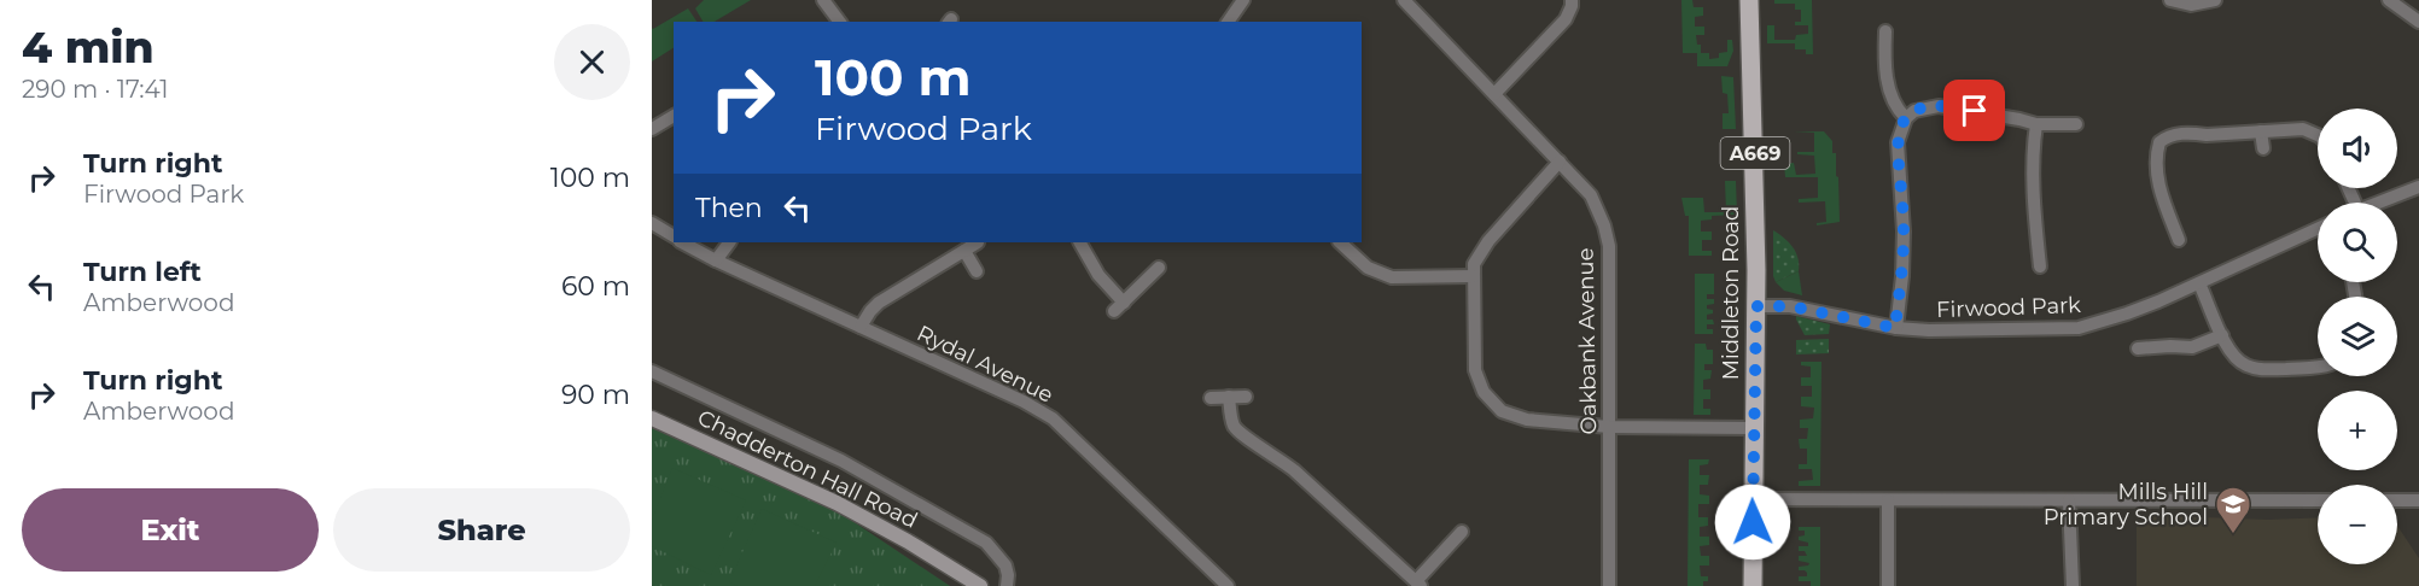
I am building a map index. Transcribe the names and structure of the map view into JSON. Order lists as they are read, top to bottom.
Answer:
{
  "streets": {
    "main road": ["A669", "Middleton Road", "Chadderton Hall Road"],
    "street": ["Firwood Park", "Oakbank Avenue", "Rydal Avenue"]
  },
  "crossings": [
    ["Middleton Road", "Firwood Park"]
  ],
  "places": {
    "school or university": ["Mills Hill Primary School"]
  },
  "page": {
    "heading": ["4 min", "290 m · 17:41"],
    "turn": ["100 m", "Firwood Park"],
    "map_buttons": ["+", "−"],
    "list": [
      {
        "name": "Turn right",
        "note": "Firwood Park",
        "value": "100 m"
      },
      {
        "name": "Turn left",
        "note": "Amberwood",
        "value": "60 m"
      },
      {
        "name": "Turn right",
        "note": "Amberwood",
        "value": "90 m"
      }
    ],
    "then": "Then",
    "buttons": ["Exit", "Share"]
  }
}
